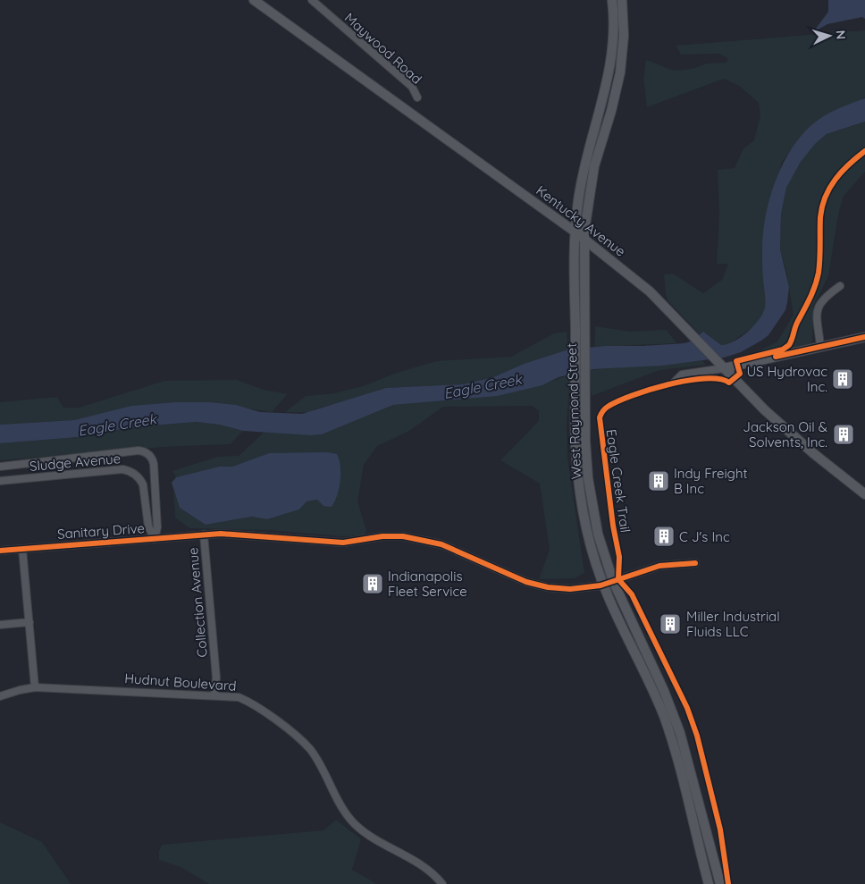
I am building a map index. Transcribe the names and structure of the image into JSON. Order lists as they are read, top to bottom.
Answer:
{
  "streets": {
    "main road": ["Kentucky Avenue", "West Raymond Street"],
    "street": [
      "Maywood Road",
      "Sludge Avenue",
      "Sanitary Drive",
      "Collection Avenue",
      "Hudnut Boulevard"
    ],
    "cycle path": ["Eagle Creek Trail"]
  },
  "crossings": [
    ["Kentucky Avenue", "West Raymond Street"],
    ["West Raymond Street", "Sanitary Drive"],
    ["Sludge Avenue", "Sanitary Drive"],
    ["Sanitary Drive", "Collection Avenue"],
    ["Collection Avenue", "Hudnut Boulevard"]
  ],
  "water": ["Eagle Creek"],
  "places": {
    "building": [
      "US Hydrovac Inc.",
      "Jackson Oil & Solvents, Inc.",
      "Indy Freight B Inc",
      "C J's Inc",
      "Indianapolis Fleet Service",
      "Miller Industrial Fluids LLC"
    ]
  },
  "north": "right"
}
